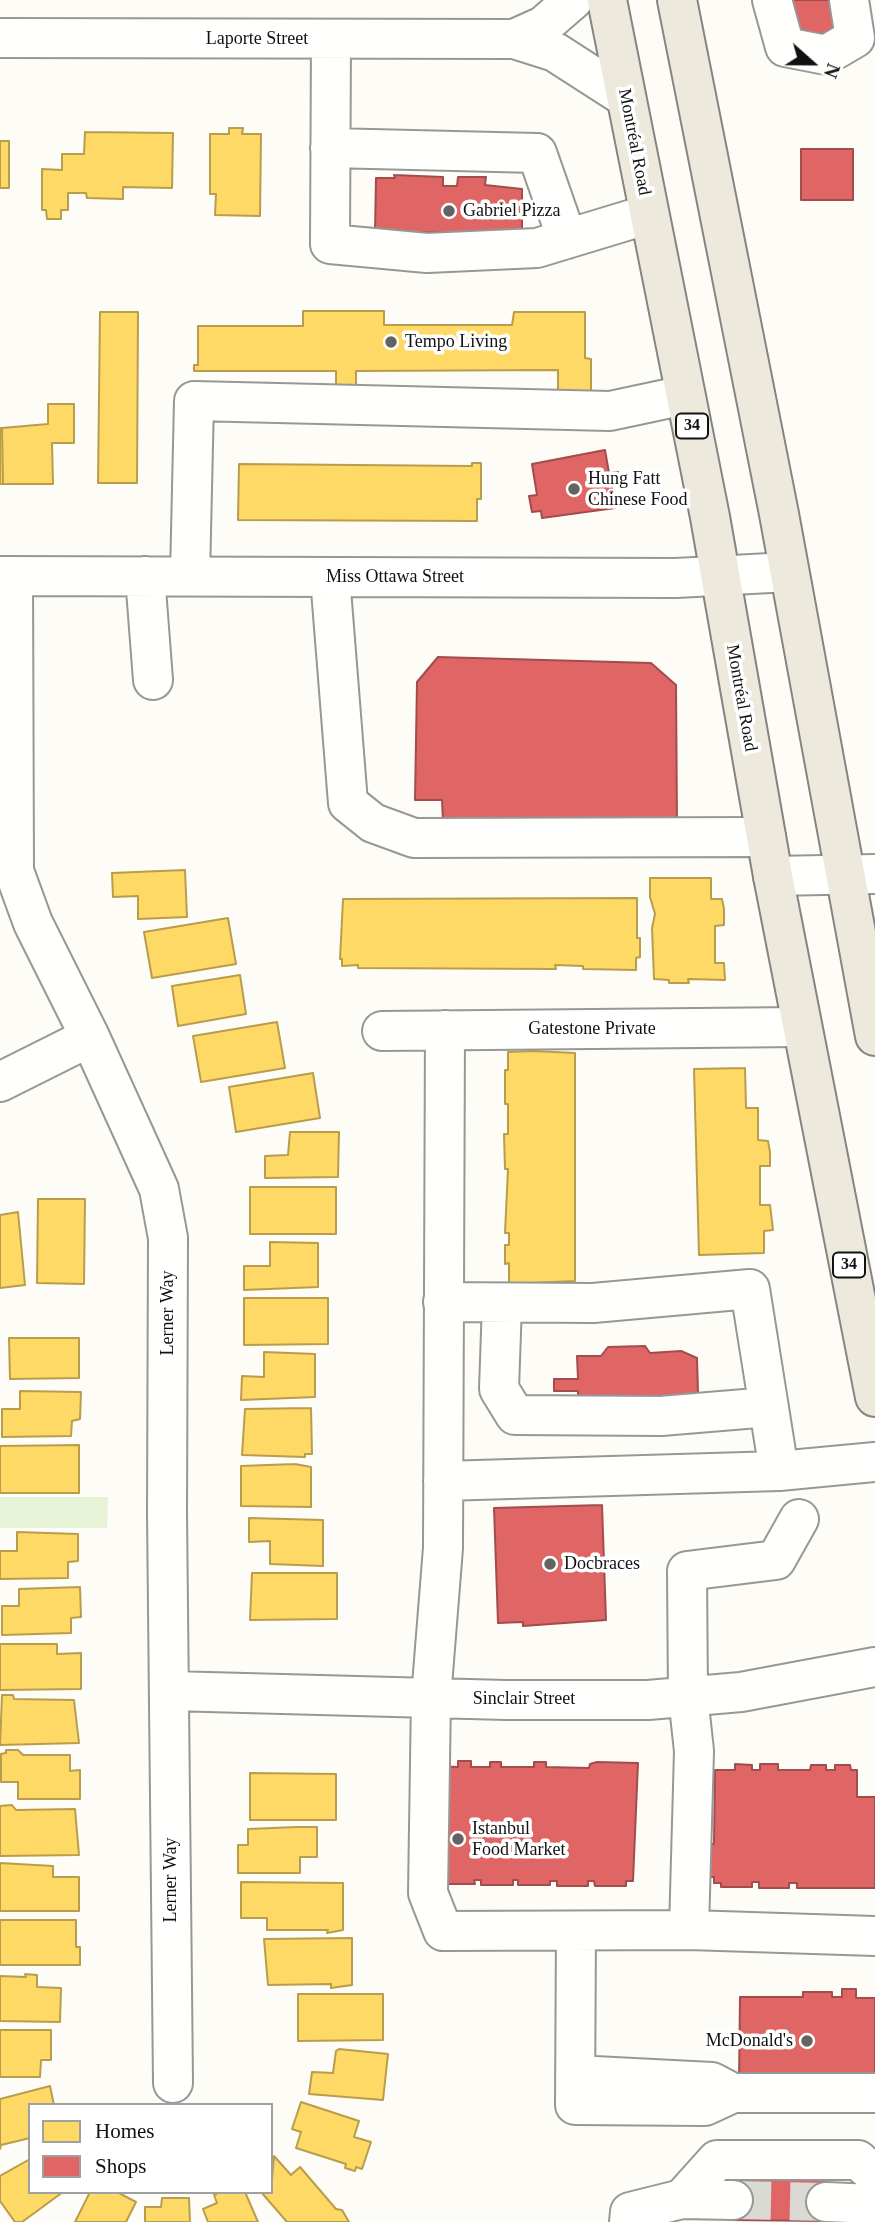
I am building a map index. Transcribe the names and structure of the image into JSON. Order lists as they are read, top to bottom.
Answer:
{
  "streets": {
    "main road": ["Montréal Road", "34"],
    "street": [
      "Laporte Street",
      "Miss Ottawa Street",
      "Gatestone Private",
      "Lerner Way",
      "Sinclair Street"
    ]
  },
  "crossings": [
    ["Laporte Street", "Montréal Road"],
    ["Montréal Road", "Miss Ottawa Street"],
    ["Montréal Road", "Gatestone Private"],
    ["Miss Ottawa Street", "Lerner Way"],
    ["Lerner Way", "Sinclair Street"]
  ],
  "places": [
    "Gabriel Pizza",
    "Tempo Living",
    "Hung Fatt Chinese Food",
    "Docbraces",
    "Istanbul Food Market",
    "McDonald's"
  ],
  "legend": ["Homes", "Shops"],
  "north": "right"
}
